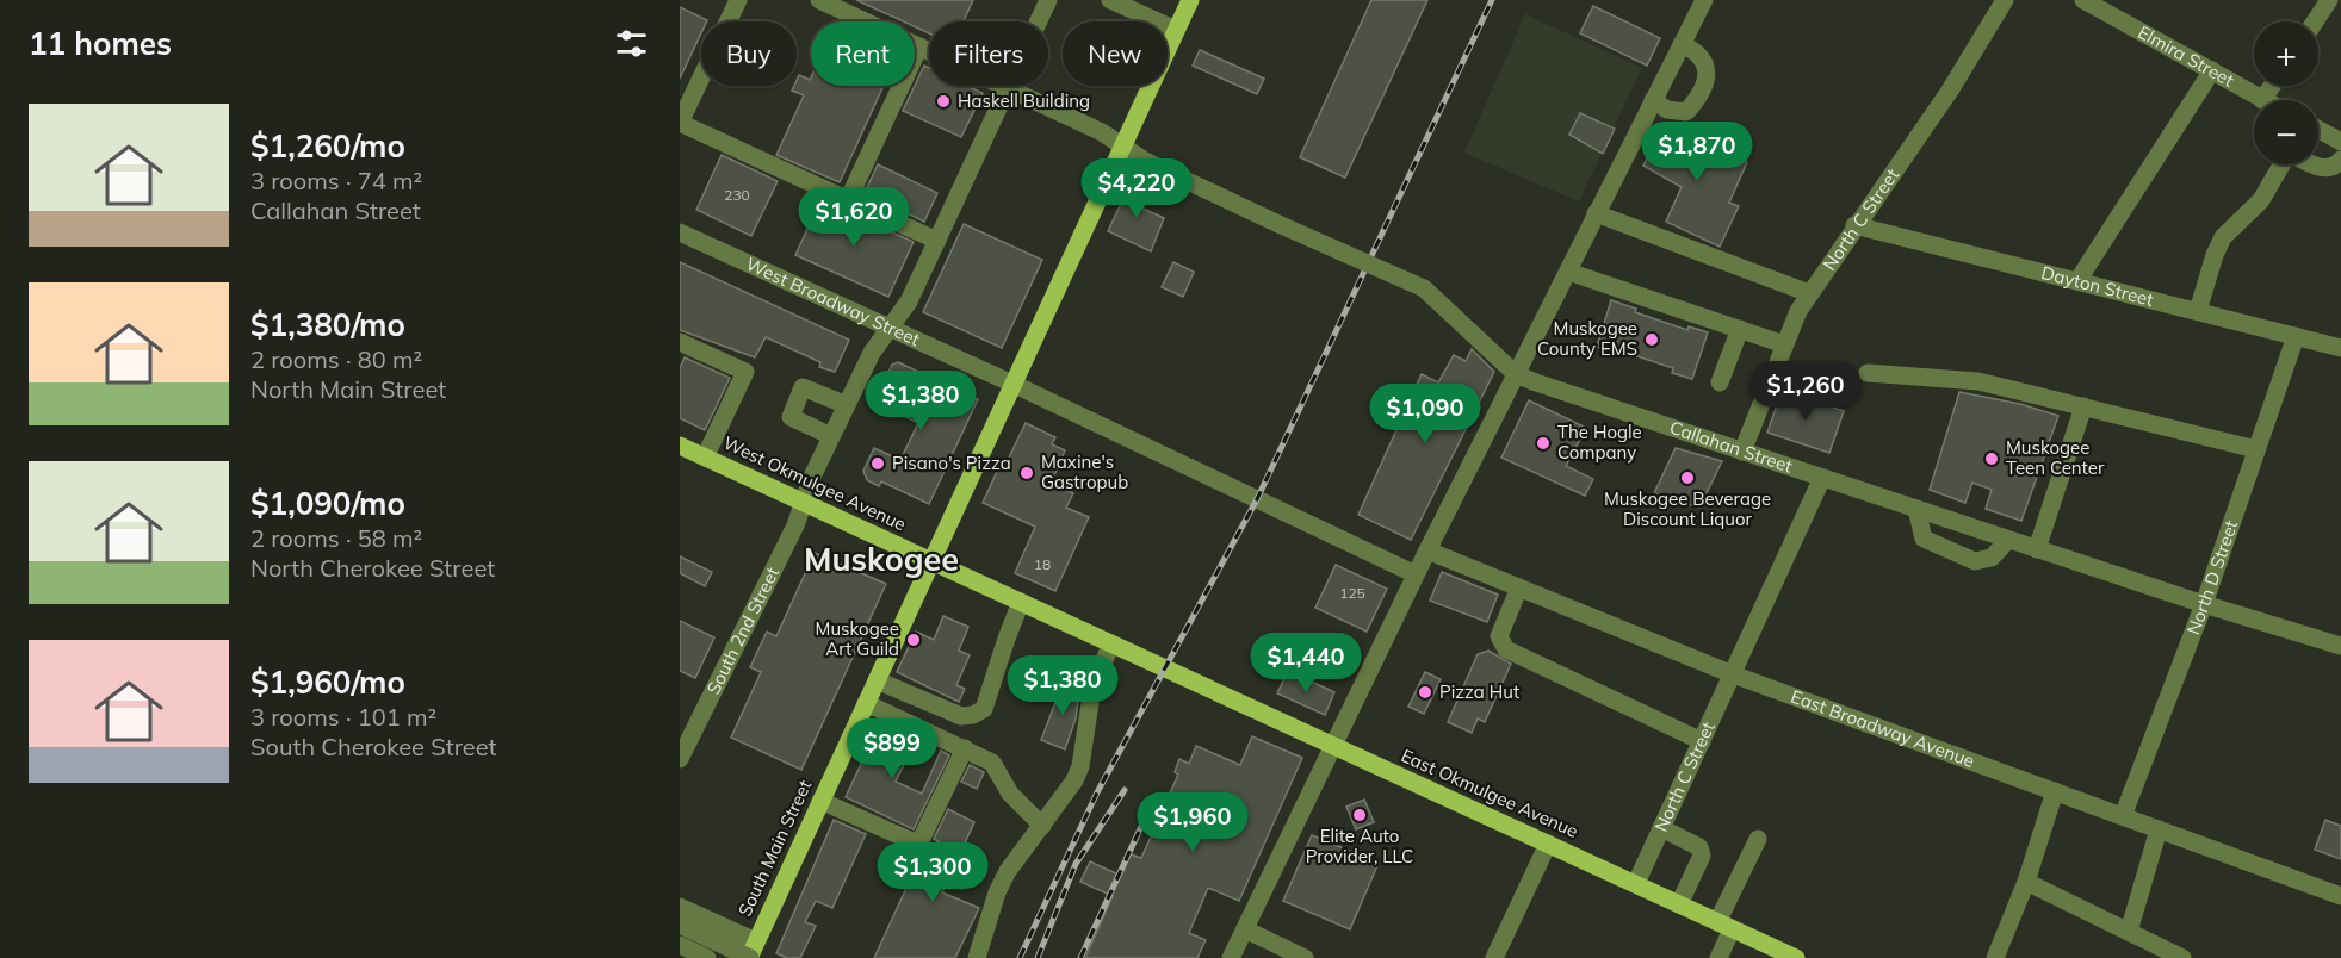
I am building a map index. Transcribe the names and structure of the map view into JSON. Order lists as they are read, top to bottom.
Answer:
{
  "streets": {
    "main road": ["West Okmulgee Avenue", "East Okmulgee Avenue", "South Main Street"],
    "street": [
      "Elmira Street",
      "North C Street",
      "Dayton Street",
      "West Broadway Street",
      "Callahan Street",
      "North D Street",
      "South 2nd Street",
      "East Broadway Avenue"
    ]
  },
  "crossings": [
    ["North C Street", "Dayton Street"],
    ["North C Street", "Callahan Street"],
    ["North C Street", "East Broadway Avenue"],
    ["North C Street", "East Okmulgee Avenue"],
    ["Dayton Street", "North D Street"],
    ["West Broadway Street", "South 2nd Street"],
    ["West Broadway Street", "South Main Street"],
    ["Callahan Street", "North D Street"],
    ["Callahan Street", "South 2nd Street"],
    ["Callahan Street", "South Main Street"],
    ["West Okmulgee Avenue", "South 2nd Street"],
    ["West Okmulgee Avenue", "East Okmulgee Avenue"],
    ["West Okmulgee Avenue", "South Main Street"],
    ["North D Street", "East Broadway Avenue"]
  ],
  "districts": ["Muskogee"],
  "places": [
    "Haskell Building",
    "Muskogee County EMS",
    "The Hogle Company",
    "Muskogee Teen Center",
    "Pisano's Pizza",
    "Maxine's Gastropub",
    "Muskogee Beverage Discount Liquor",
    "Muskogee Art Guild",
    "Pizza Hut",
    "Elite Auto Provider, LLC"
  ],
  "house_numbers": ["230", "18", "125"],
  "page": {
    "heading": "11 homes",
    "map_buttons": ["+", "−"],
    "chip": [
      "Buy",
      "Rent",
      "Filters",
      "New"
    ],
    "list": [
      {
        "name": "$1,260/mo",
        "note": "3 rooms · 74 m² · Callahan Street"
      },
      {
        "name": "$1,380/mo",
        "note": "2 rooms · 80 m² · North Main Street"
      },
      {
        "name": "$1,090/mo",
        "note": "2 rooms · 58 m² · North Cherokee Street"
      },
      {
        "name": "$1,960/mo",
        "note": "3 rooms · 101 m² · South Cherokee Street"
      }
    ],
    "price": [
      "$1,870",
      "$4,220",
      "$1,620",
      "$1,260",
      "$1,380",
      "$1,090",
      "$1,440",
      "$1,380",
      "$899",
      "$1,960",
      "$1,300"
    ]
  }
}
